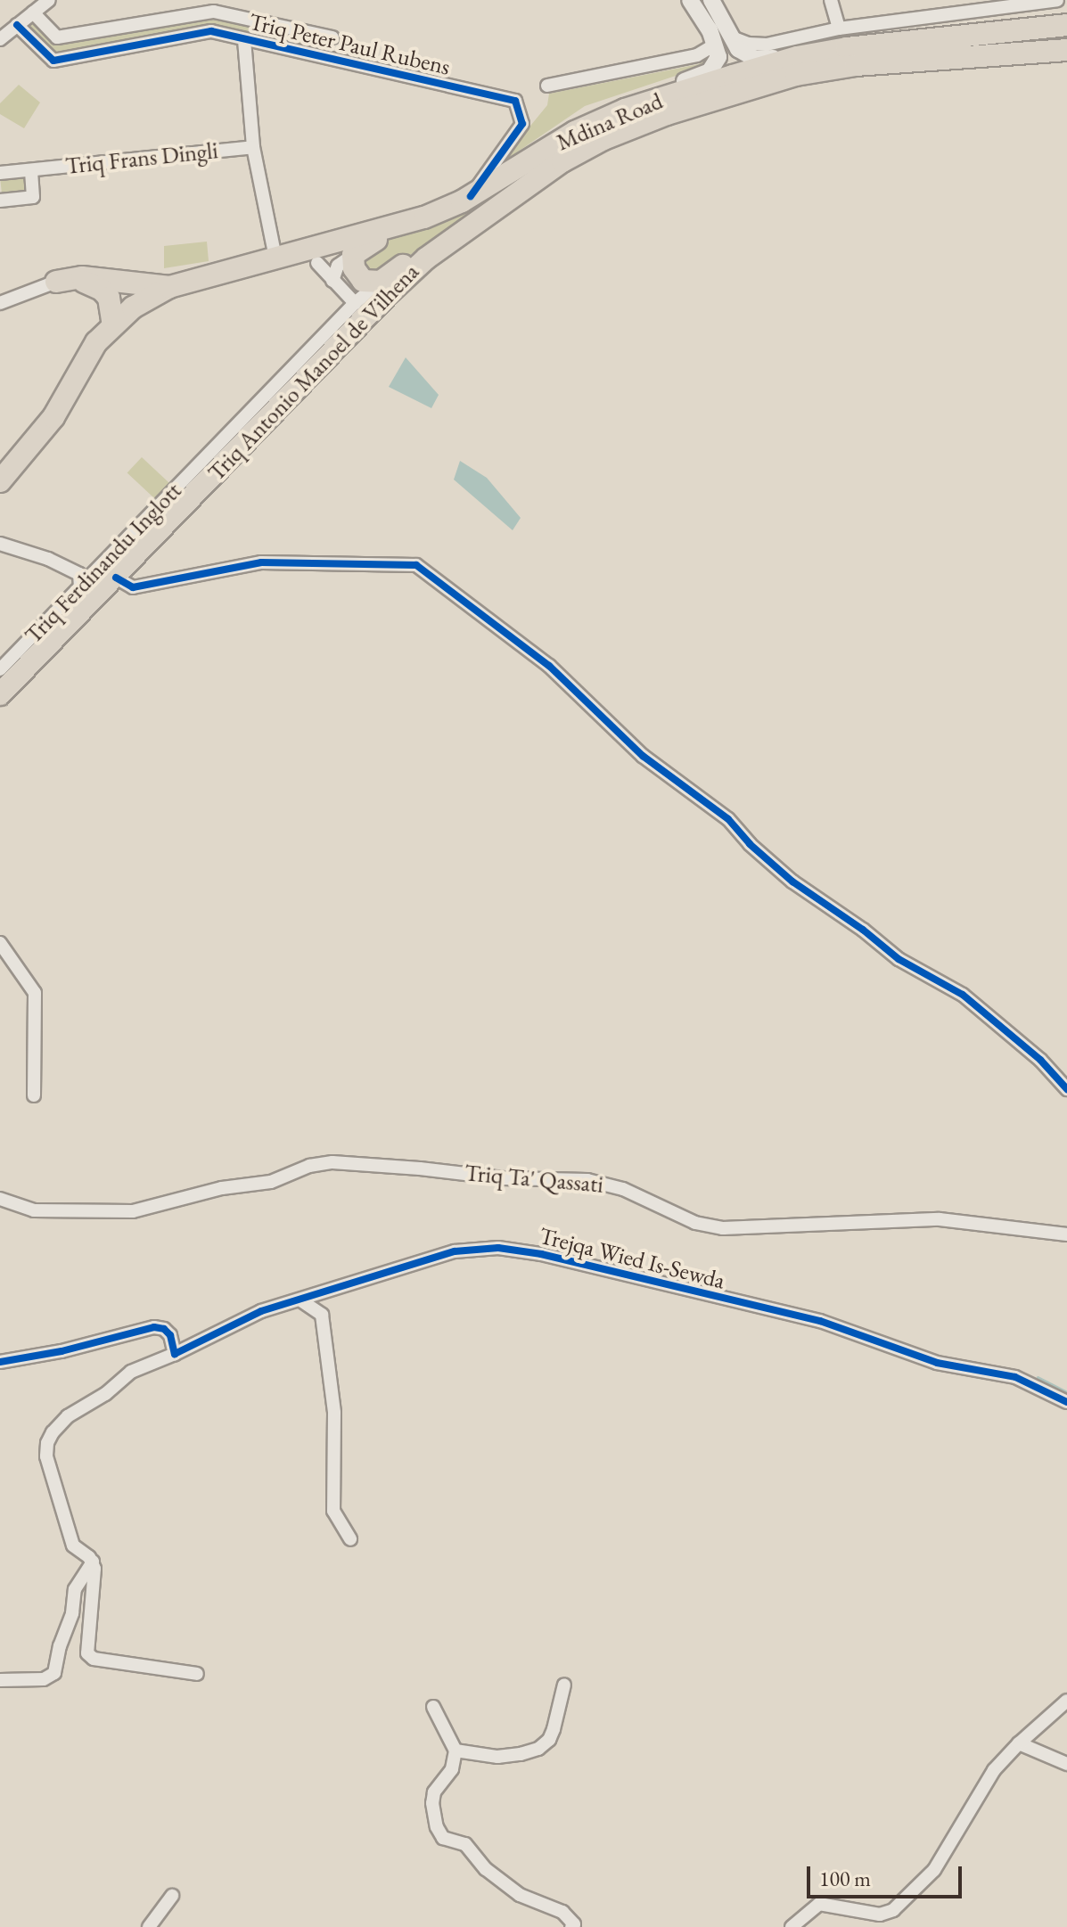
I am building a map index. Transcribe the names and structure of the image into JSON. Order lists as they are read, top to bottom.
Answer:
{
  "streets": {
    "highway": ["Mdina Road", "Triq Antonio Manoel de Vilhena"],
    "street": [
      "Triq Peter Paul Rubens",
      "Triq Frans Dingli",
      "Triq Ferdinandu Inglott",
      "Triq Ta' Qassati",
      "Trejqa Wied Is-Sewda"
    ]
  },
  "crossings": [
    ["Triq Peter Paul Rubens", "Mdina Road"]
  ],
  "scale_bar": "100 m"
}
